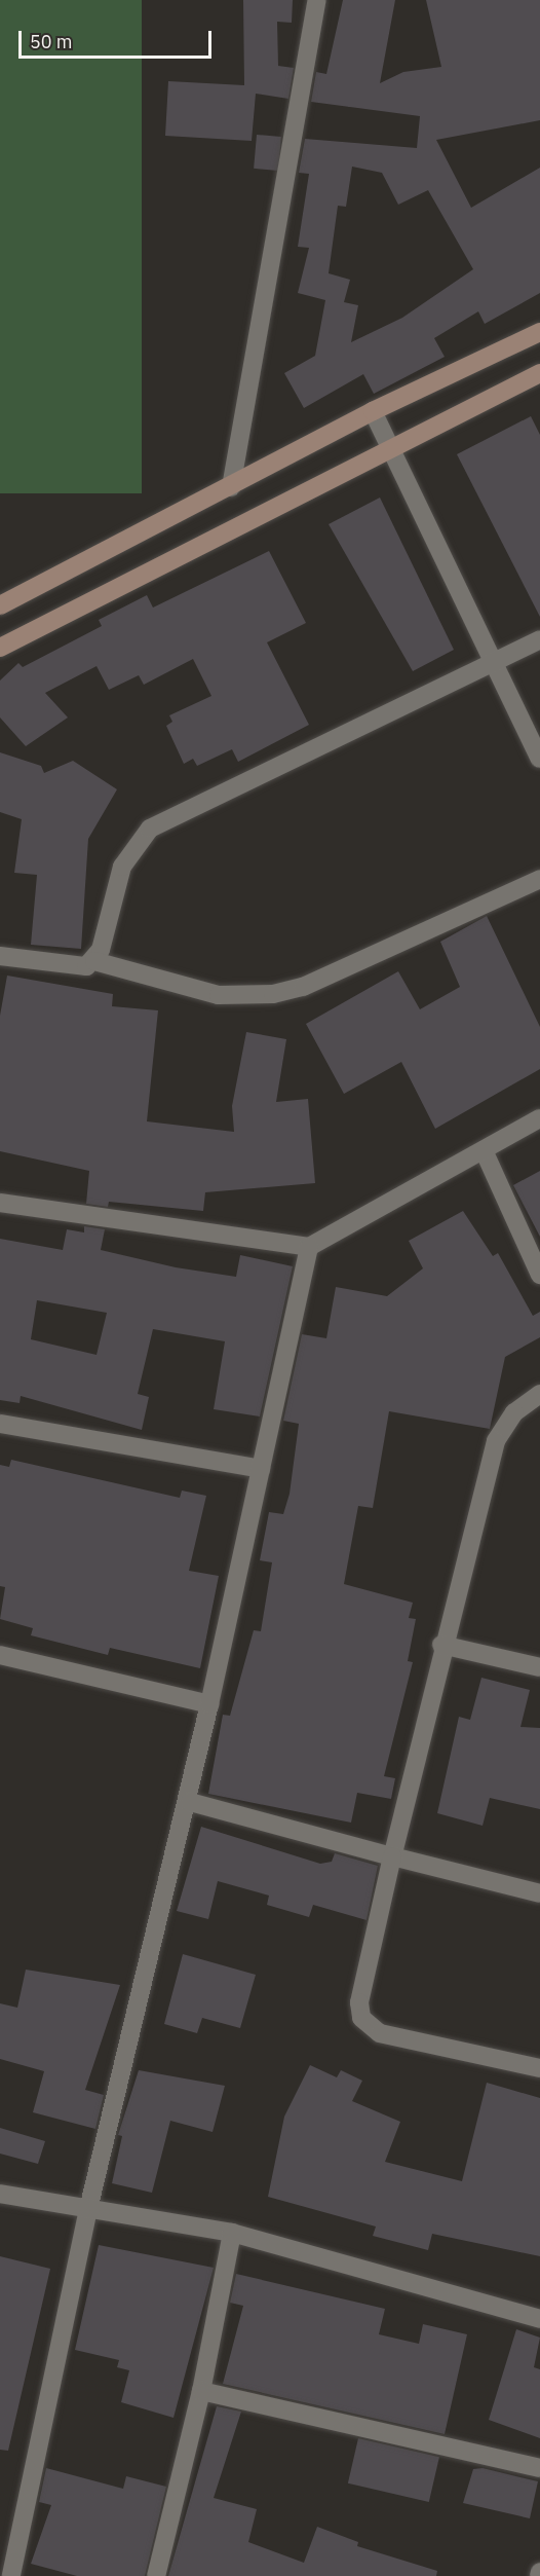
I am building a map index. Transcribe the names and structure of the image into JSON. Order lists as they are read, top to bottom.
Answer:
{
  "scale_bar": "50 m"
}
